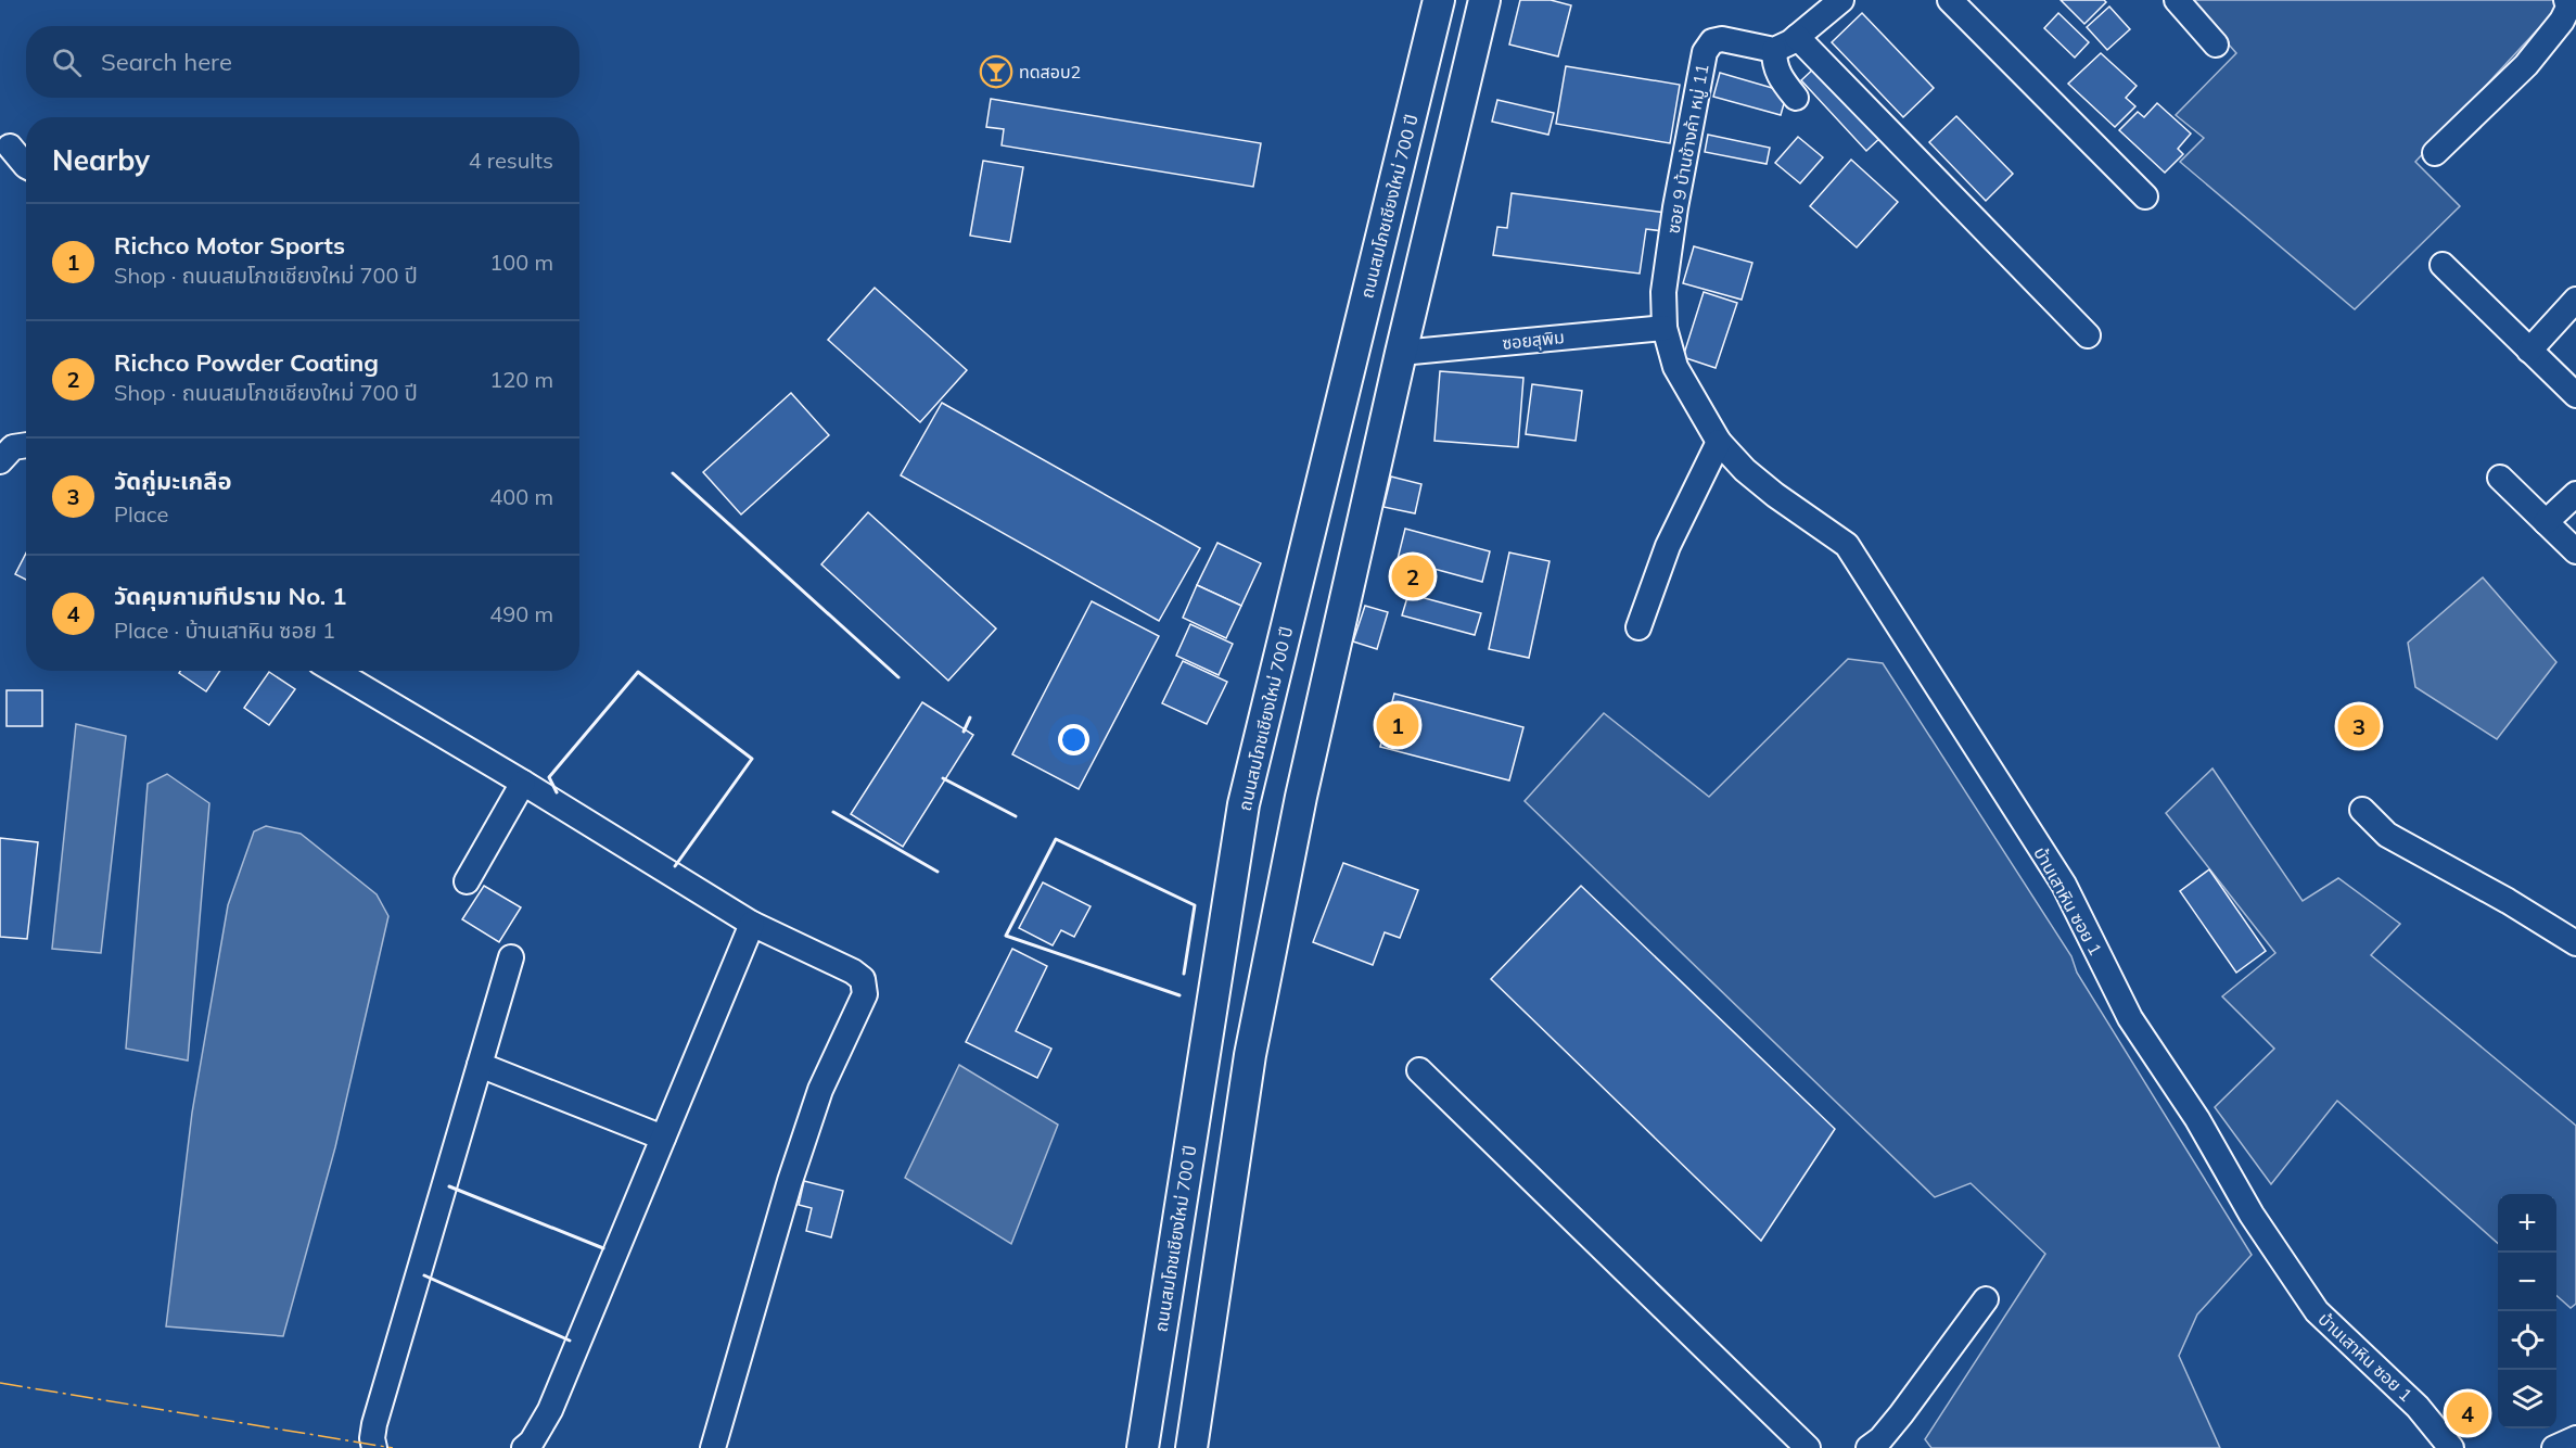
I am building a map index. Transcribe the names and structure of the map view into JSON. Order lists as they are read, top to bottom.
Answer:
{
  "streets": {
    "main road": ["ถนนสมโภชเชียงใหม่ 700 ปี"],
    "street": ["ซอย 9 บ้านช้างค้า หมู่ 11", "ซอยสุพิม", "บ้านเสาหิน ซอย 1"]
  },
  "crossings": [
    ["ซอย 9 บ้านช้างค้า หมู่ 11", "ซอยสุพิม"],
    ["ซอย 9 บ้านช้างค้า หมู่ 11", "บ้านเสาหิน ซอย 1"],
    ["ซอยสุพิม", "บ้านเสาหิน ซอย 1"]
  ],
  "places": {
    "bar": ["ทดสอบ2"]
  },
  "page": {
    "search": "Search here",
    "heading": ["Nearby", "4 results"],
    "list": [
      {
        "mark": "1",
        "name": "Richco Motor Sports",
        "note": "Shop · ถนนสมโภชเชียงใหม่ 700 ปี",
        "value": "100 m"
      },
      {
        "mark": "2",
        "name": "Richco Powder Coating",
        "note": "Shop · ถนนสมโภชเชียงใหม่ 700 ปี",
        "value": "120 m"
      },
      {
        "mark": "3",
        "name": "วัดกู่มะเกลือ",
        "note": "Place",
        "value": "400 m"
      },
      {
        "mark": "4",
        "name": "วัดคุมกามทีปราม No. 1",
        "note": "Place · บ้านเสาหิน ซอย 1",
        "value": "490 m"
      }
    ],
    "pins": [
      "2",
      "1",
      "3",
      "4"
    ],
    "map_buttons": ["+", "−"]
  }
}
